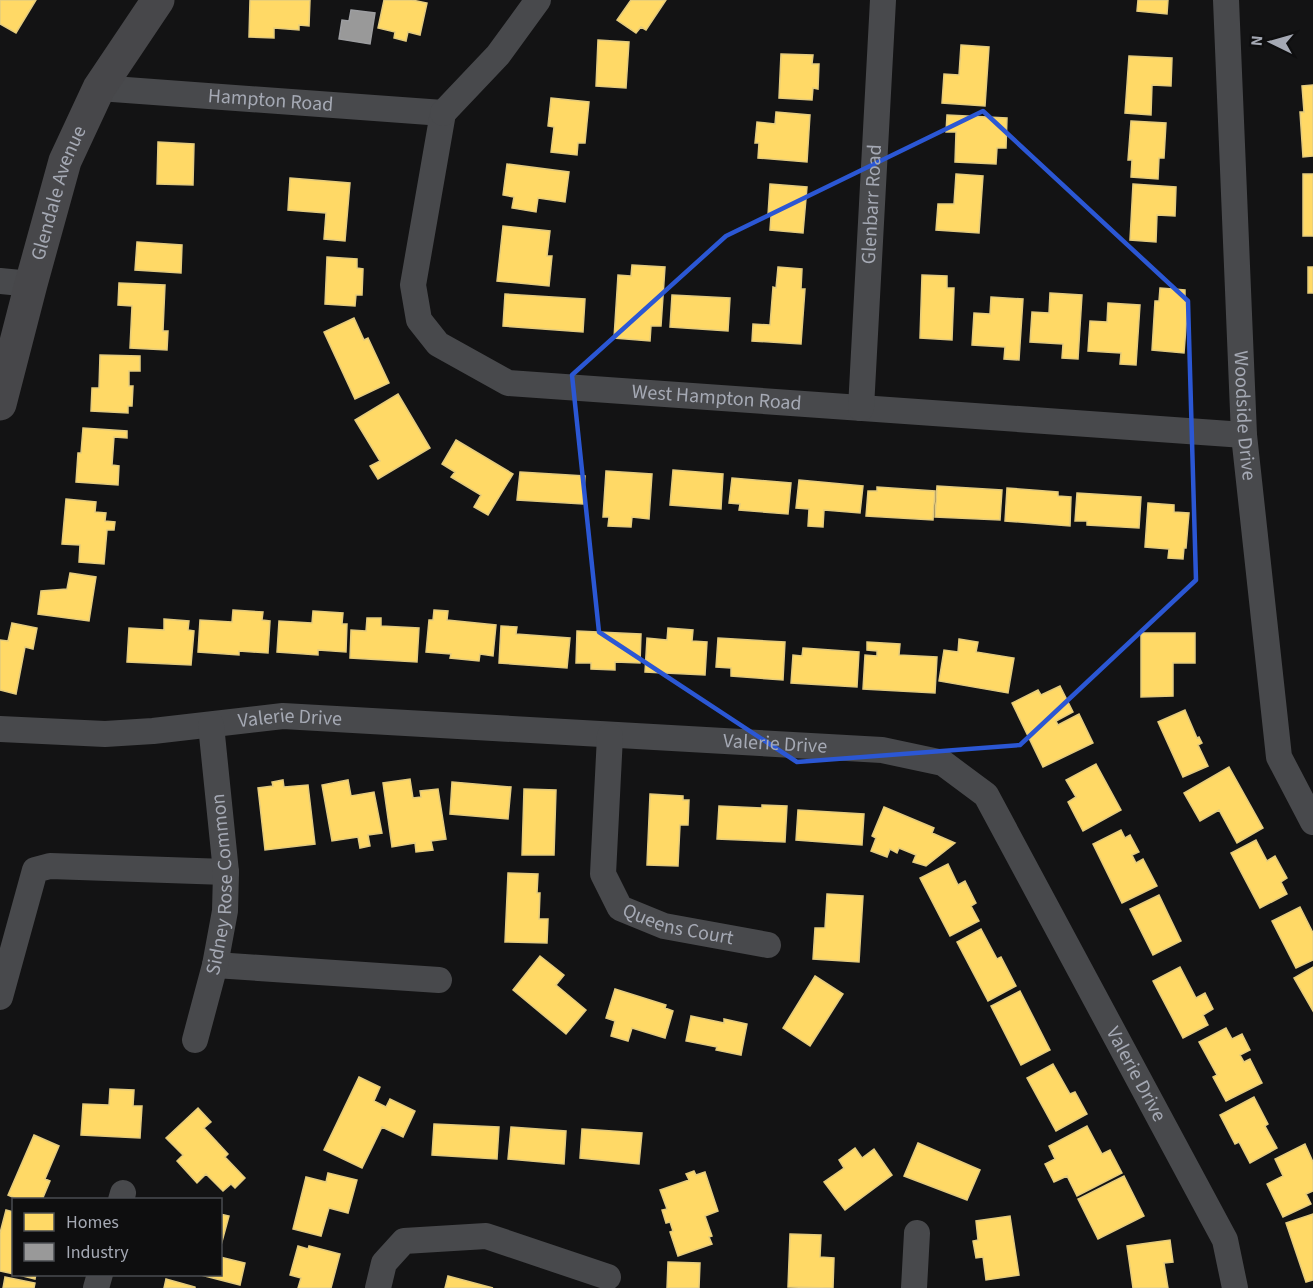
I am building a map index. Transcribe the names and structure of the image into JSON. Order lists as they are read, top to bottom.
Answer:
{
  "streets": {
    "main road": ["Glendale Avenue"],
    "street": [
      "Hampton Road",
      "Glenbarr Road",
      "West Hampton Road",
      "Woodside Drive",
      "Valerie Drive",
      "Sidney Rose Common",
      "Queens Court"
    ]
  },
  "crossings": [
    ["Hampton Road", "Glendale Avenue"],
    ["Hampton Road", "West Hampton Road"],
    ["Glenbarr Road", "West Hampton Road"],
    ["West Hampton Road", "Woodside Drive"],
    ["Valerie Drive", "Sidney Rose Common"],
    ["Valerie Drive", "Queens Court"]
  ],
  "legend": ["Homes", "Industry"],
  "north": "left"
}
